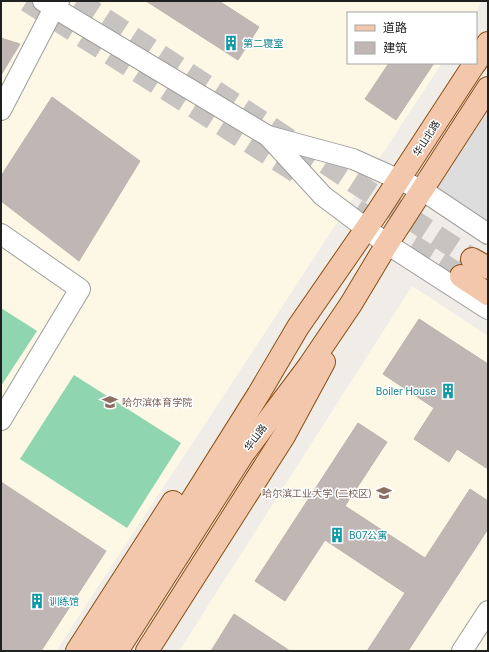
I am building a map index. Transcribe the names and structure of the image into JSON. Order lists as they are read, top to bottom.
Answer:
{
  "streets": {
    "main road": ["华山北路", "华山路"]
  },
  "places": {
    "building": [
      "第二寝室",
      "Boiler House",
      "B07公寓",
      "训练馆"
    ],
    "school or university": ["哈尔滨体育学院", "哈尔滨工业大学 (二校区)"]
  },
  "legend": ["道路", "建筑"]
}
